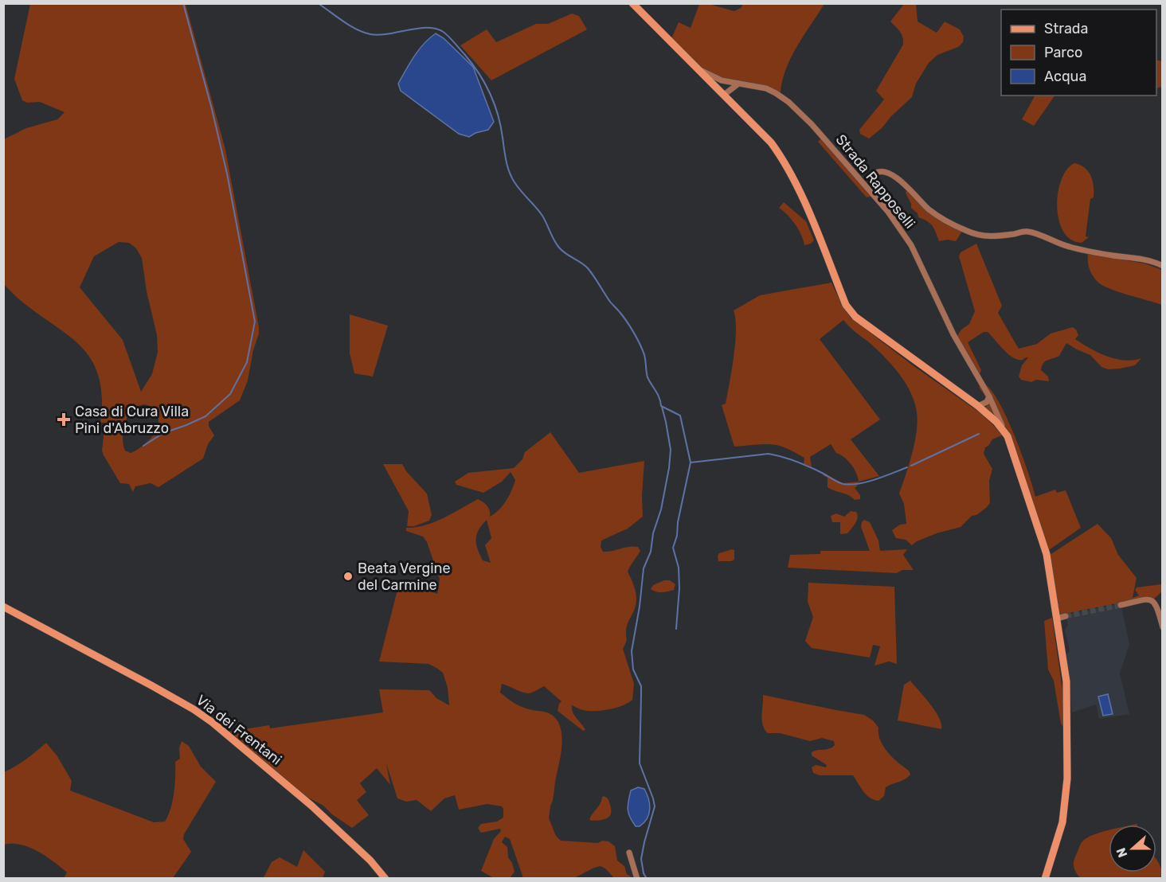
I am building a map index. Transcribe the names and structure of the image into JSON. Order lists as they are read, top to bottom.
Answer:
{
  "streets": {
    "street": ["Strada Rapposelli", "Via dei Frentani"]
  },
  "places": {
    "health": ["Casa di Cura Villa Pini d'Abruzzo"],
    "other": ["Beata Vergine del Carmine"]
  },
  "legend": ["Strada", "Parco", "Acqua"],
  "north": "left"
}
